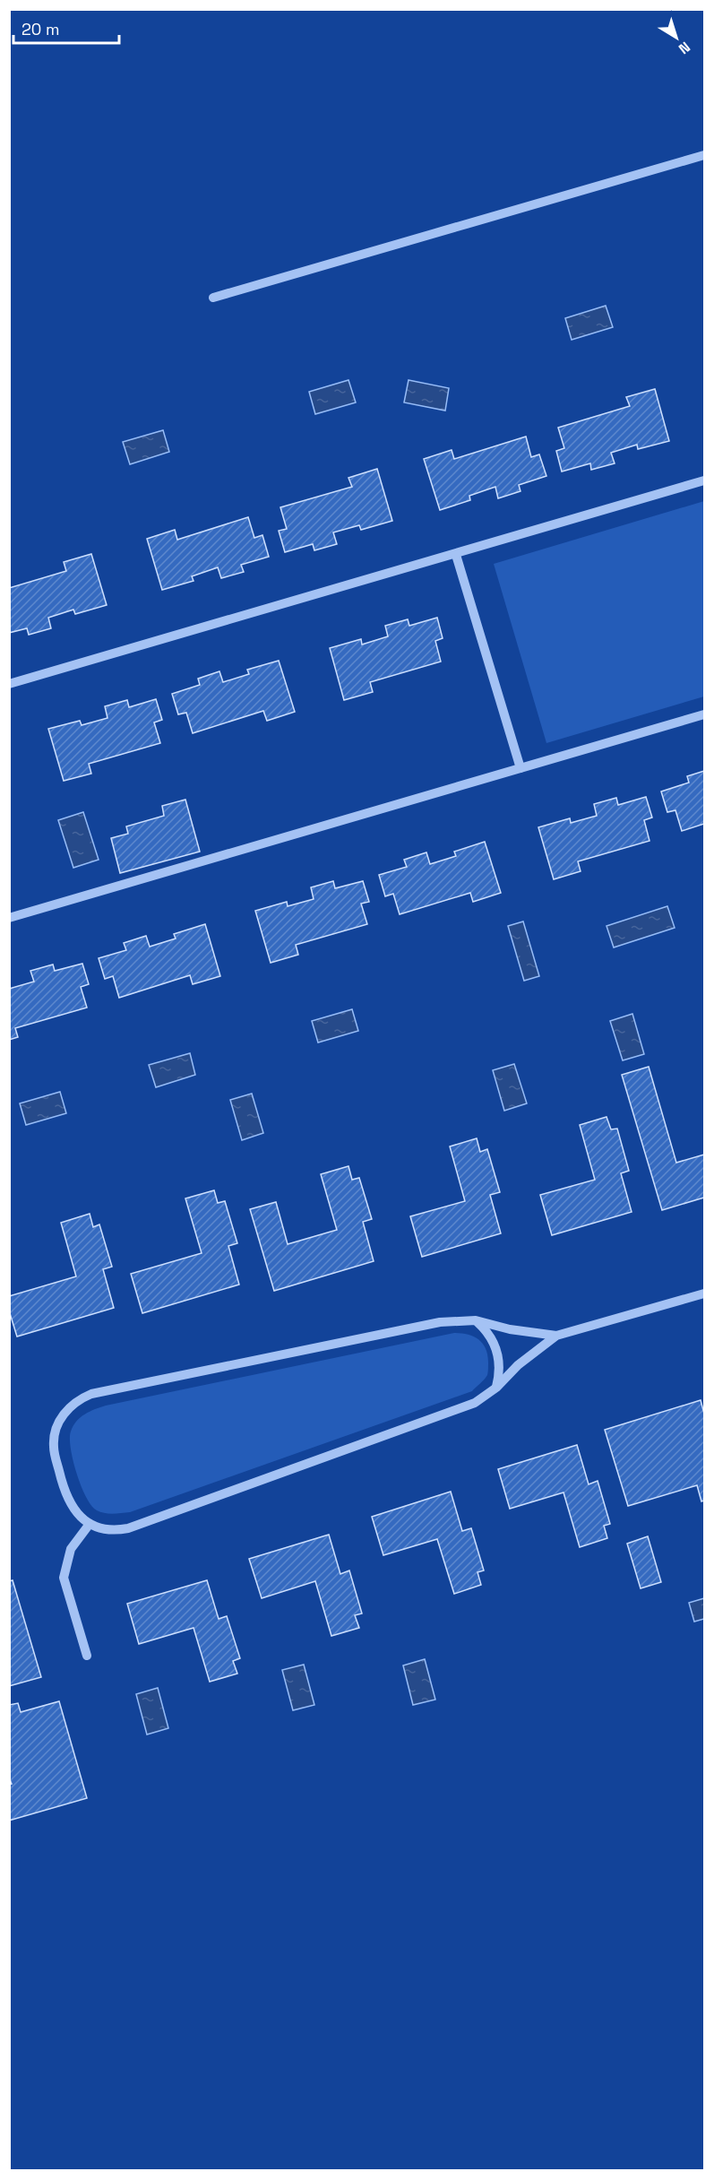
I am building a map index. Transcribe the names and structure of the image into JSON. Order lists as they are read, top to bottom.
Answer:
{
  "scale_bar": "20 m",
  "north": "bottom right"
}
